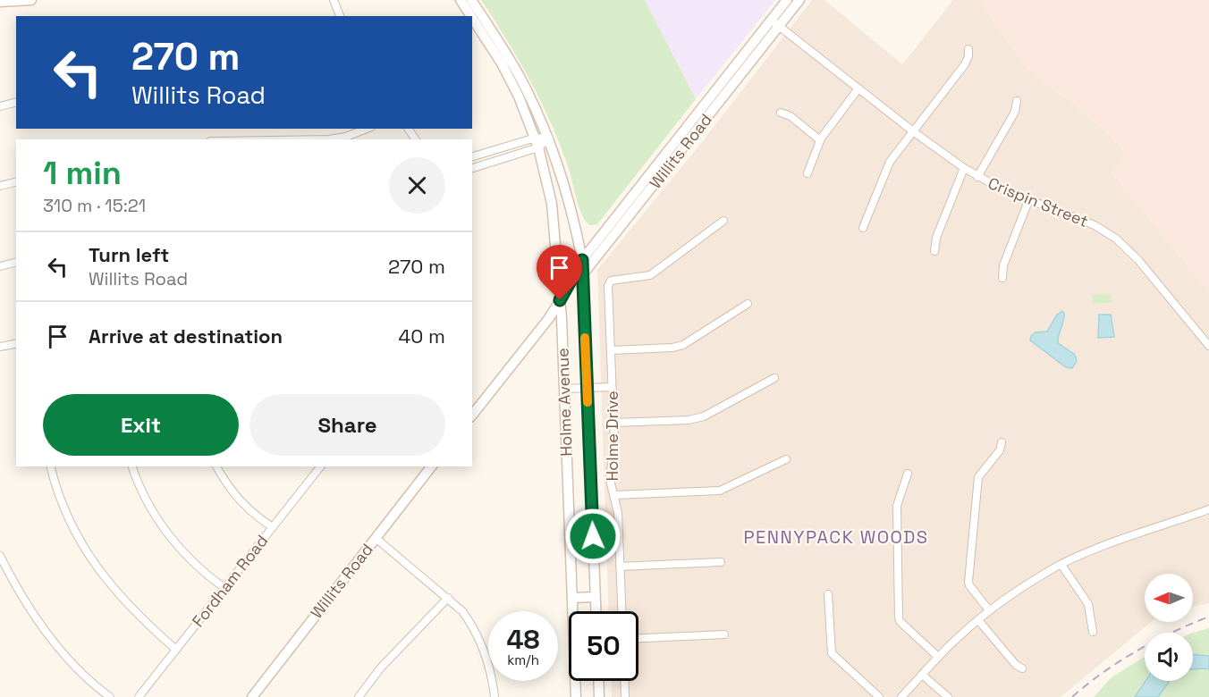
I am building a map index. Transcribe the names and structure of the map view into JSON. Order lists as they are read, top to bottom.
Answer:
{
  "streets": {
    "main road": ["Willits Road", "Holme Avenue"],
    "street": ["Crispin Street", "Holme Drive", "Fordham Road"]
  },
  "crossings": [
    ["Willits Road", "Crispin Street"],
    ["Willits Road", "Holme Avenue"]
  ],
  "districts": ["PENNYPACK WOODS"],
  "north": "left",
  "page": {
    "turn": ["270 m", "Willits Road"],
    "heading": ["1 min", "310 m · 15:21"],
    "list": [
      {
        "name": "Turn left",
        "note": "Willits Road",
        "value": "270 m"
      },
      {
        "name": "Arrive at destination",
        "value": "40 m"
      }
    ],
    "buttons": ["Exit", "Share"],
    "speed": "48 km/h",
    "limit": "50"
  }
}
